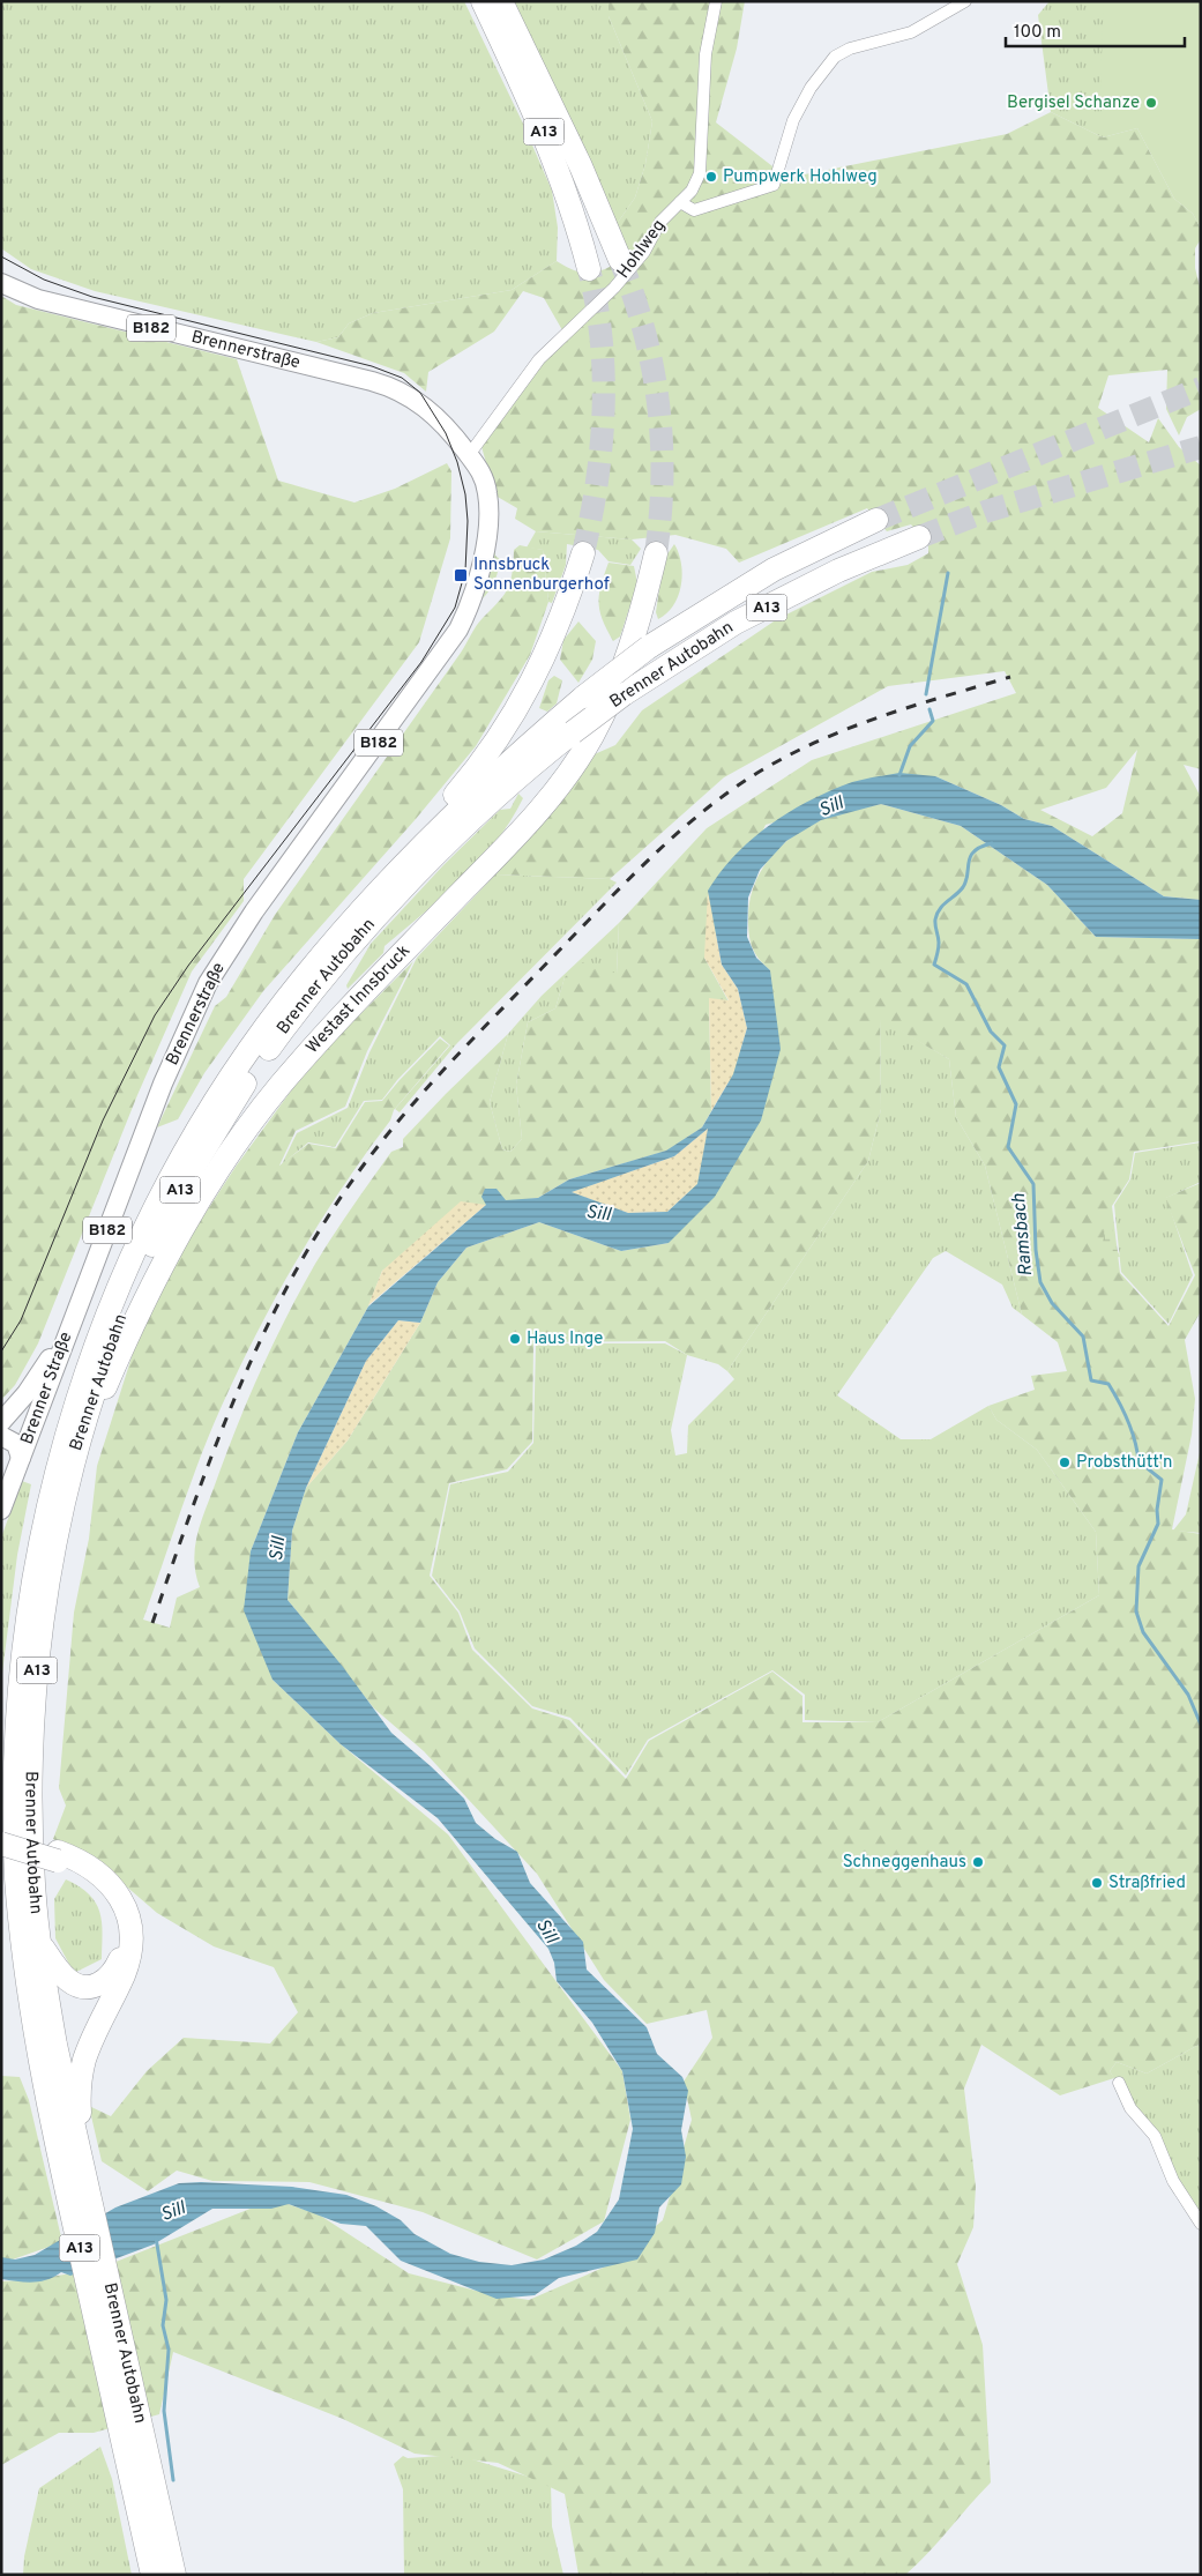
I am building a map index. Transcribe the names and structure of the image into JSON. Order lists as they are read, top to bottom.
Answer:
{
  "streets": {
    "highway": ["A13", "Brenner Autobahn", "Westast Innsbruck"],
    "main road": ["B182", "Brennerstraße", "Brenner Straße"],
    "street": ["Hohlweg"]
  },
  "crossings": [
    ["A13", "Brenner Autobahn"],
    ["Hohlweg", "Brennerstraße"],
    ["Brennerstraße", "Brenner Straße"],
    ["Brenner Autobahn", "Westast Innsbruck"]
  ],
  "water": ["Sill", "Ramsbach"],
  "places": {
    "other": [
      "Bergisel Schanze",
      "Pumpwerk Hohlweg",
      "Haus Inge",
      "Probsthütt'n",
      "Schneggenhaus",
      "Straßfried"
    ],
    "transit": ["Innsbruck Sonnenburgerhof"]
  },
  "scale_bar": "100 m"
}
